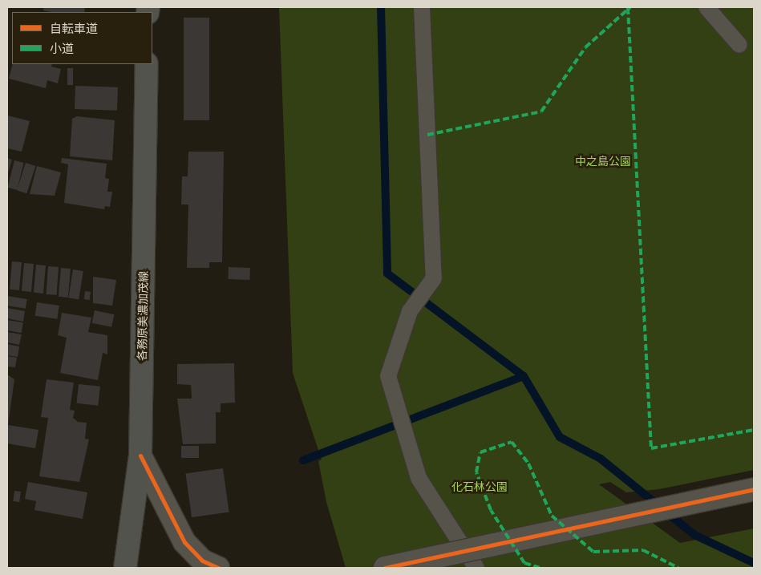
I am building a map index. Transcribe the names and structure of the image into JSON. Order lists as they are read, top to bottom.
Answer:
{
  "streets": {
    "main road": ["各務原美濃加茂線"]
  },
  "parks": ["中之島公園", "化石林公園"],
  "legend": ["自転車道", "小道"]
}
